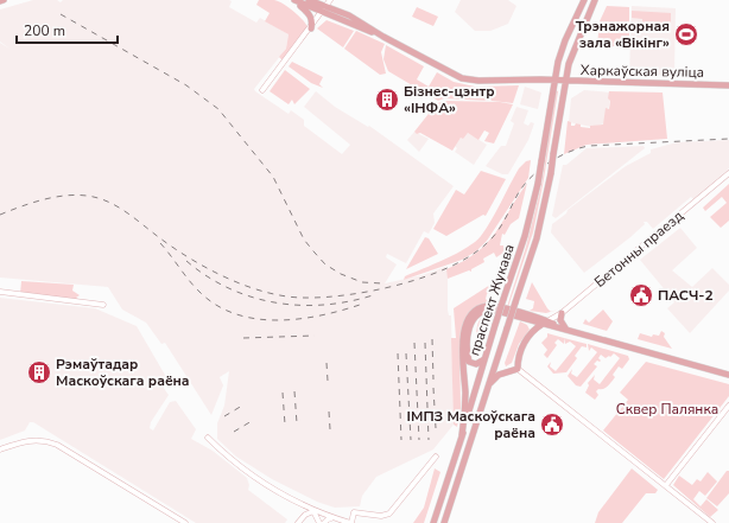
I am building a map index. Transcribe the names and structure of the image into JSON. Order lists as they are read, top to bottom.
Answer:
{
  "streets": {
    "main road": ["Харкаўская вуліца", "праспект Жукава"],
    "street": ["Бетонны праезд"]
  },
  "crossings": [
    ["Харкаўская вуліца", "праспект Жукава"]
  ],
  "parks": ["Сквер Палянка"],
  "places": {
    "sports": ["Трэнажорная зала «Вікінг»"],
    "building": ["Бізнес-цэнтр «ІНФА»", "Рэмаўтадар Маскоўскага раёна"],
    "public building": ["ПАСЧ-2", "ІМПЗ Маскоўскага раёна"]
  },
  "scale_bar": "200 m"
}
